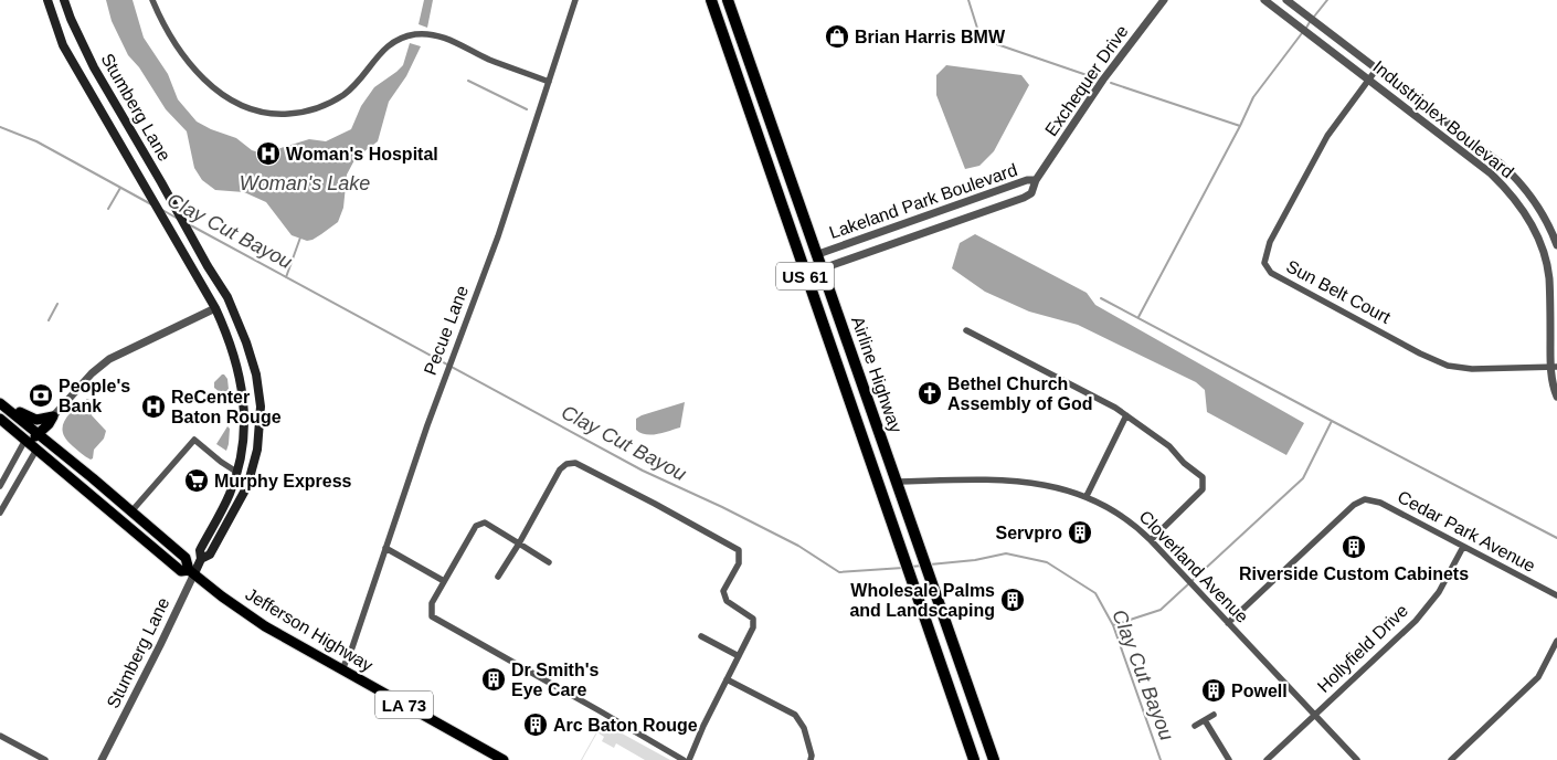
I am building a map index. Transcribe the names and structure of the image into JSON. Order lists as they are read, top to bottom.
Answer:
{
  "streets": {
    "highway": ["US 61", "Airline Highway"],
    "main road": ["Stumberg Lane", "Jefferson Highway", "LA 73"],
    "street": [
      "Exchequer Drive",
      "Industriplex Boulevard",
      "Lakeland Park Boulevard",
      "Sun Belt Court",
      "Pecue Lane",
      "Cedar Park Avenue",
      "Cloverland Avenue",
      "Hollyfield Drive"
    ]
  },
  "crossings": [
    ["Exchequer Drive", "Lakeland Park Boulevard"],
    ["Stumberg Lane", "Jefferson Highway"],
    ["Industriplex Boulevard", "Sun Belt Court"],
    ["Lakeland Park Boulevard", "Airline Highway"],
    ["Pecue Lane", "Jefferson Highway"],
    ["Airline Highway", "Cloverland Avenue"],
    ["Cedar Park Avenue", "Cloverland Avenue"],
    ["Cedar Park Avenue", "Hollyfield Drive"],
    ["Cloverland Avenue", "Hollyfield Drive"]
  ],
  "water": ["Woman's Lake", "Clay Cut Bayou"],
  "places": {
    "shop": ["Brian Harris BMW"],
    "hospital": ["Woman's Hospital", "ReCenter Baton Rouge"],
    "church": ["Bethel Church Assembly of God"],
    "bank": ["People's Bank"],
    "supermarket": ["Murphy Express"],
    "building": [
      "Servpro",
      "Riverside Custom Cabinets",
      "Wholesale Palms and Landscaping",
      "Dr Smith's Eye Care",
      "Powell",
      "Arc Baton Rouge"
    ]
  }
}
